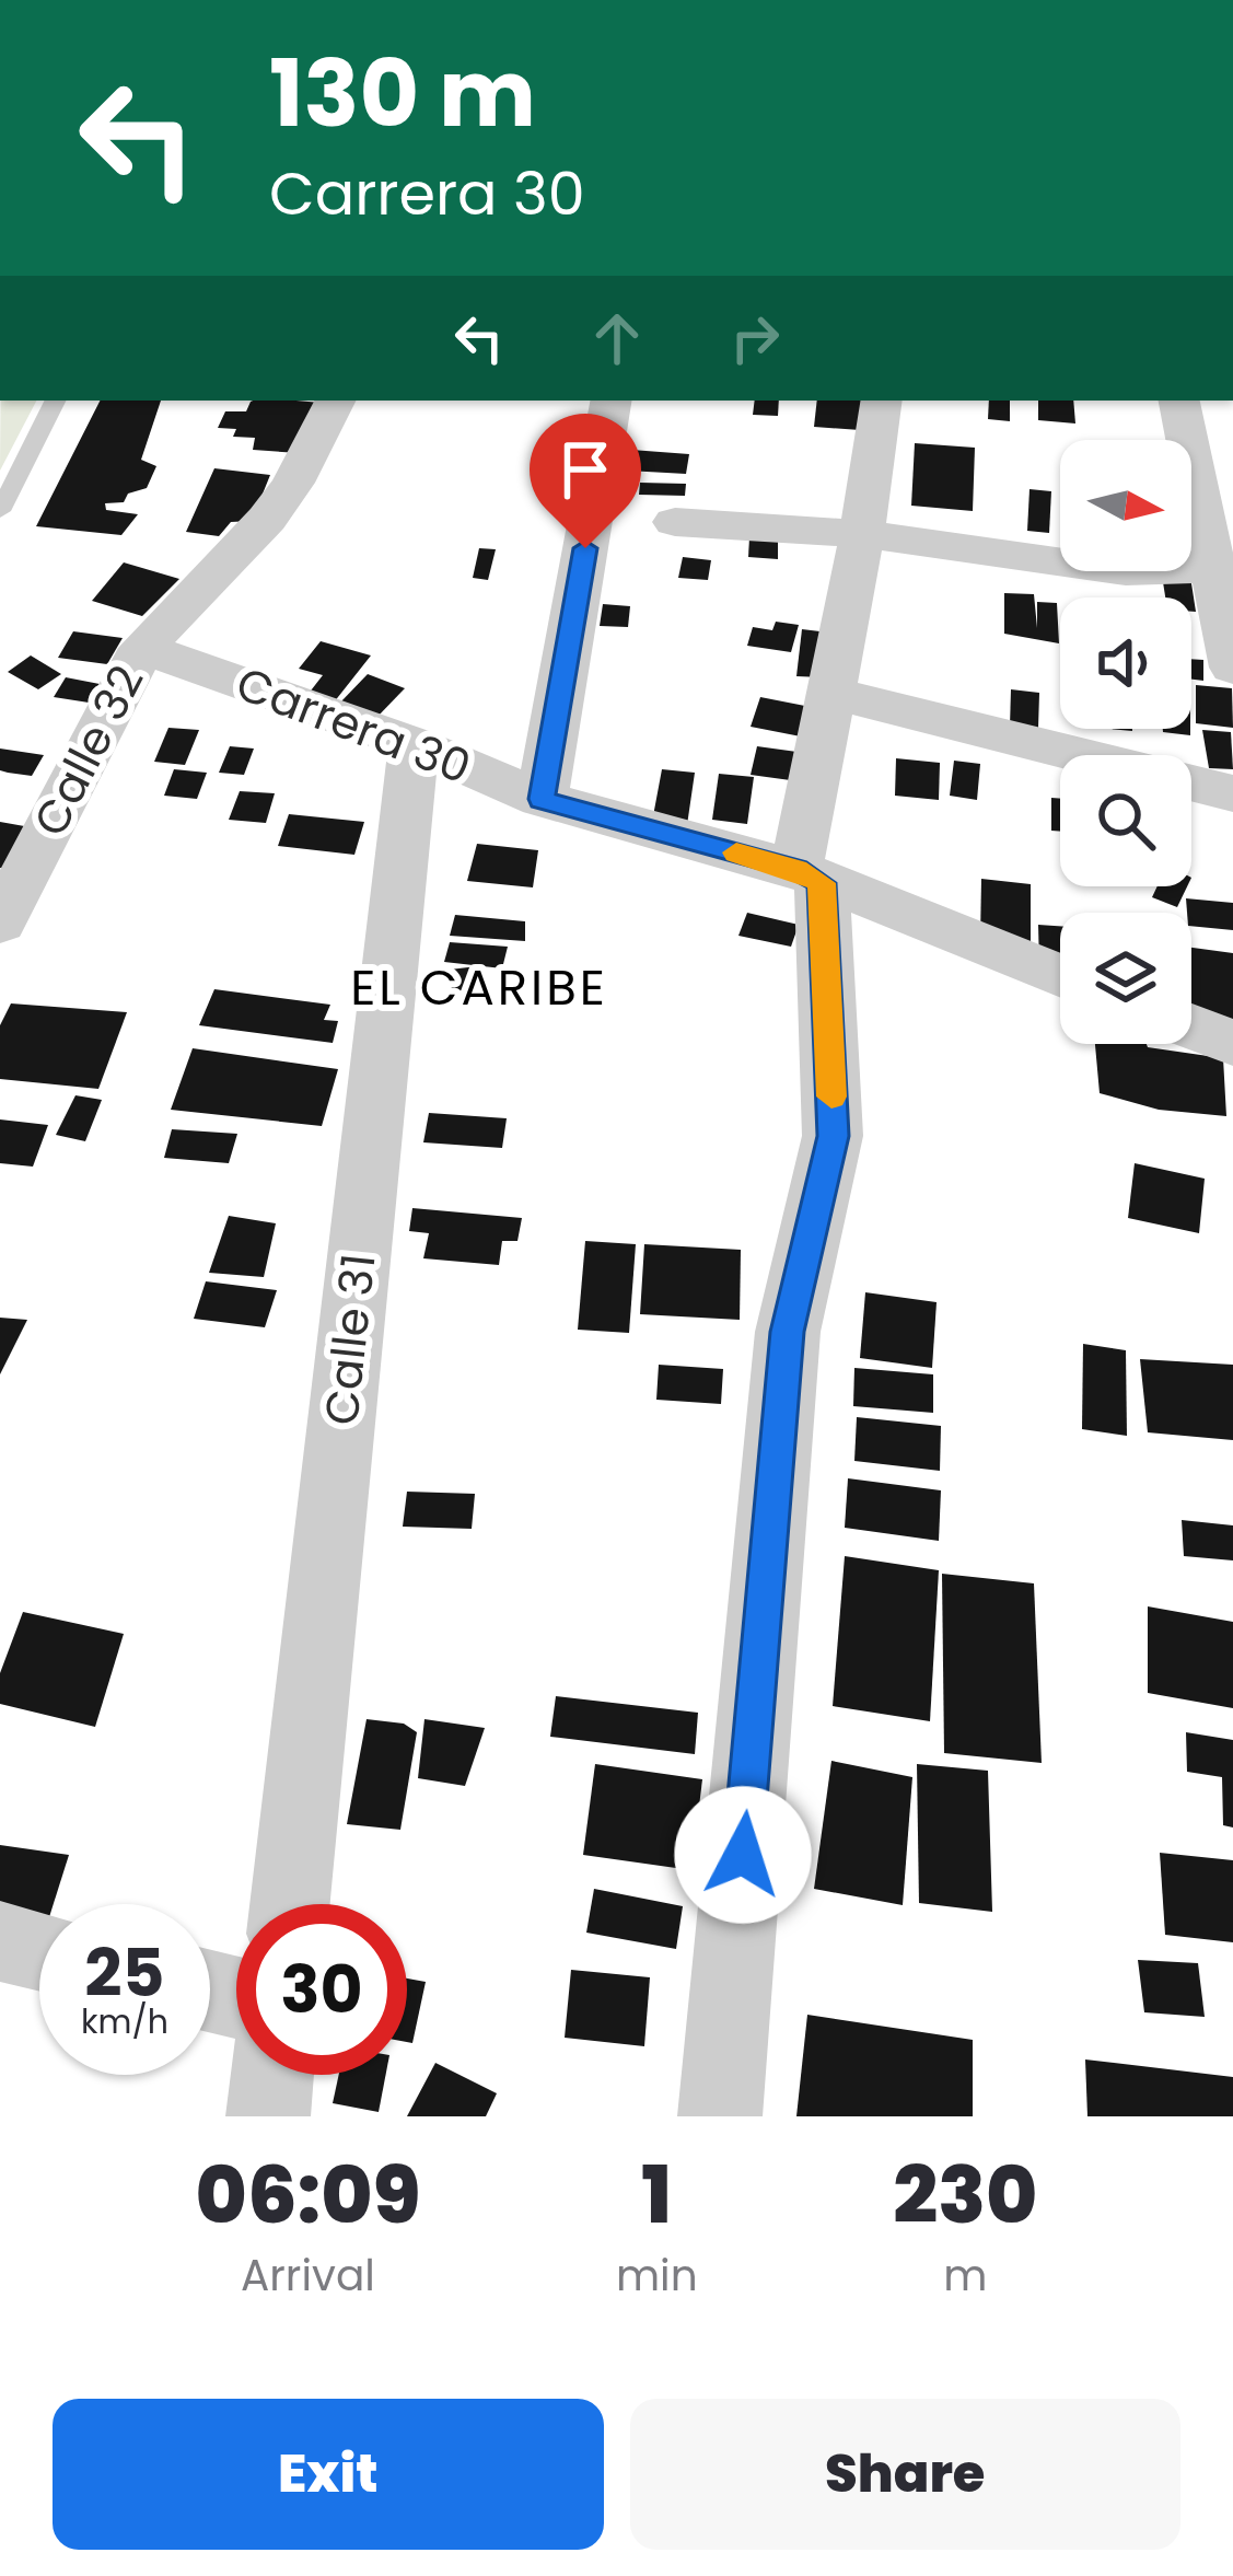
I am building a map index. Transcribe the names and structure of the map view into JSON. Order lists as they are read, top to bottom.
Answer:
{
  "streets": {
    "street": ["Carrera 30", "Calle 32", "Calle 31"]
  },
  "crossings": [
    ["Carrera 30", "Calle 32"],
    ["Carrera 30", "Calle 31"]
  ],
  "districts": ["EL CARIBE"],
  "north": "right",
  "page": {
    "turn": ["130 m", "Carrera 30"],
    "speed": "25 km/h",
    "limit": "30",
    "eta": [
      "06:09",
      "Arrival",
      "1",
      "min",
      "230",
      "m"
    ],
    "buttons": ["Exit", "Share"]
  }
}
